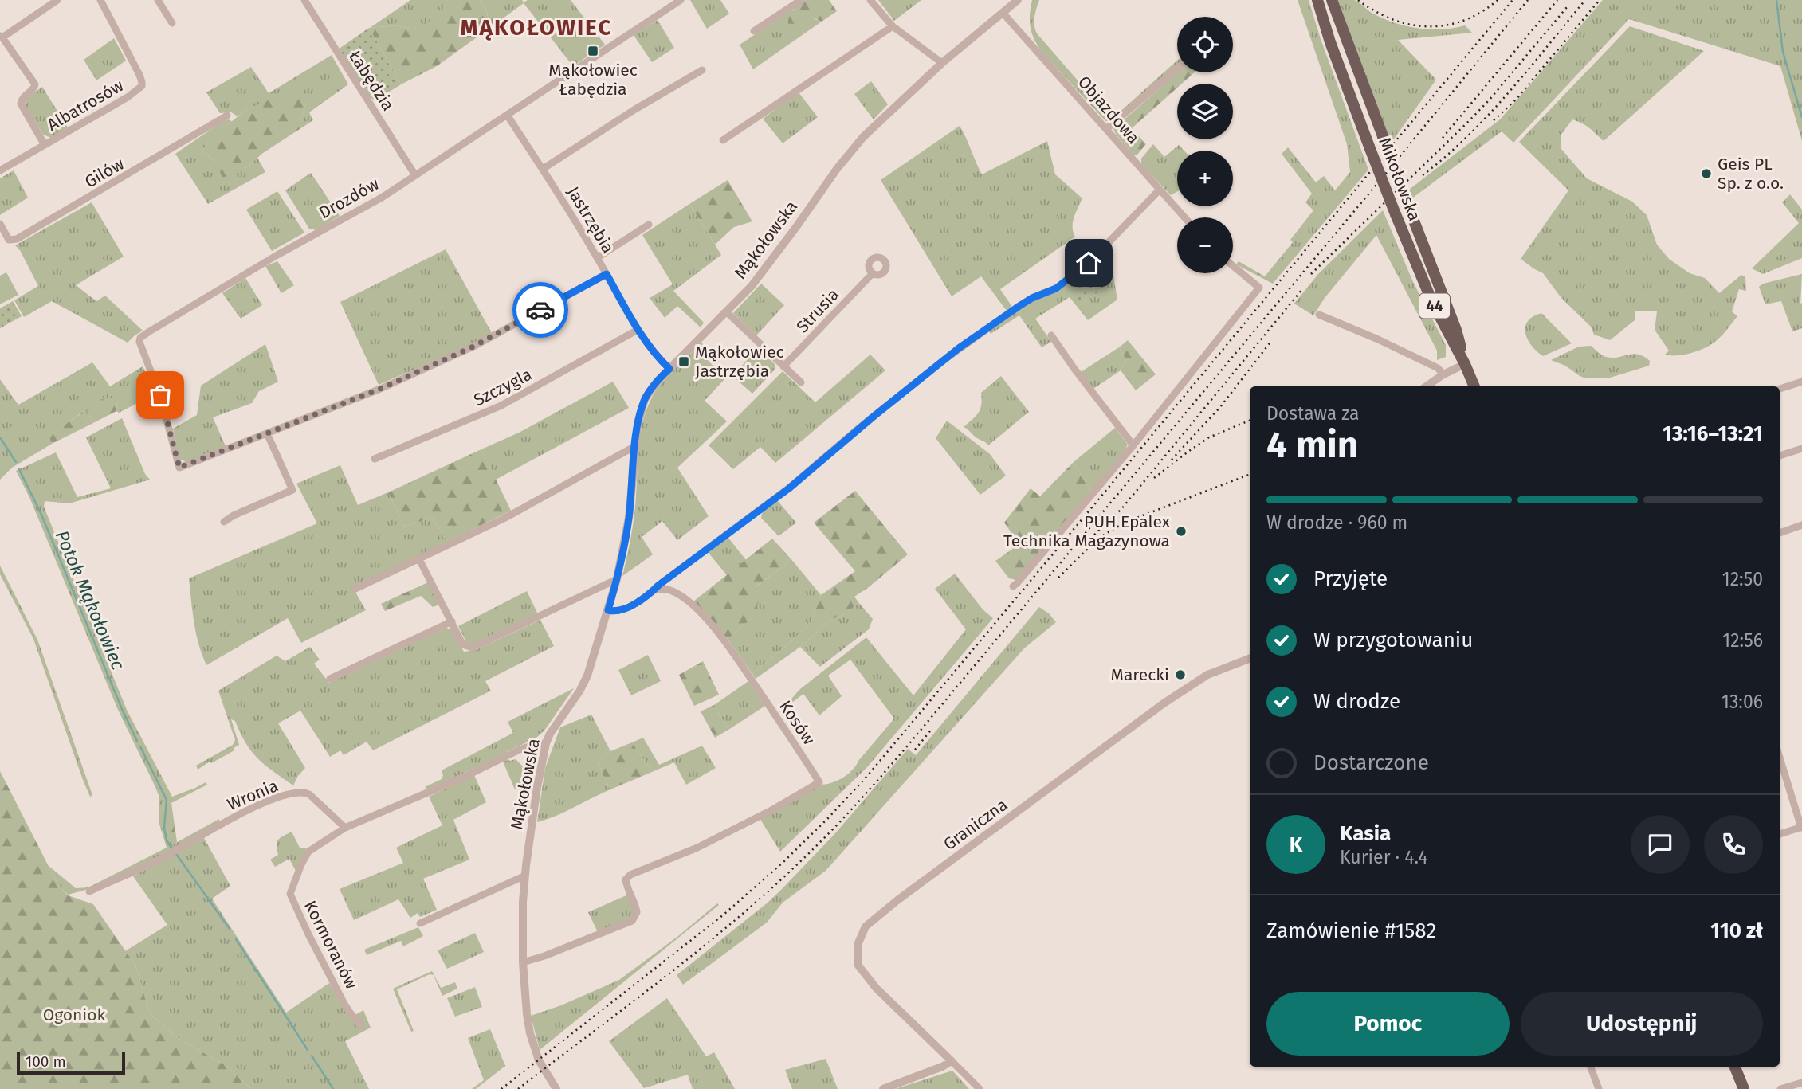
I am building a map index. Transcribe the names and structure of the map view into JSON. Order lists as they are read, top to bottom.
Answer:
{
  "streets": {
    "main road": ["Mikołowska", "44"],
    "street": [
      "Łabędzia",
      "Albatrosów",
      "Objazdowa",
      "Gilów",
      "Drozdów",
      "Jastrzębia",
      "Mąkołowska",
      "Strusia",
      "Szczygla",
      "Kosów",
      "Wronia",
      "Graniczna",
      "Kormoranów"
    ]
  },
  "crossings": [
    ["Łabędzia", "Drozdów"],
    ["Objazdowa", "Mąkołowska"],
    ["Drozdów", "Jastrzębia"],
    ["Jastrzębia", "Mąkołowska"],
    ["Jastrzębia", "Szczygla"],
    ["Mąkołowska", "Kosów"],
    ["Wronia", "Kormoranów"]
  ],
  "districts": ["MĄKOŁOWIEC"],
  "water": ["Potok Mąkołowiec"],
  "parks": ["Ogoniok"],
  "places": {
    "transit": ["Mąkołowiec Łabędzia", "Mąkołowiec Jastrzębia"],
    "other": ["Geis PL Sp. z o.o.", "PUH Epalex Technika Magazynowa", "Marecki"]
  },
  "scale_bar": "100 m",
  "page": {
    "map_buttons": ["+", "−"],
    "heading": ["4 min", "Dostawa za", "13:16–13:21"],
    "panel": [
      "Kasia",
      "Kurier · 4.4",
      "Zamówienie #1582",
      "110 zł"
    ],
    "bar": "W drodze · 960 m",
    "list": [
      ["Przyjęte", "12:50"],
      ["W przygotowaniu", "12:56"],
      ["W drodze", "13:06"],
      "Dostarczone"
    ],
    "round": "K",
    "buttons": ["Pomoc", "Udostępnij"],
    "scale": "100 m"
  }
}
